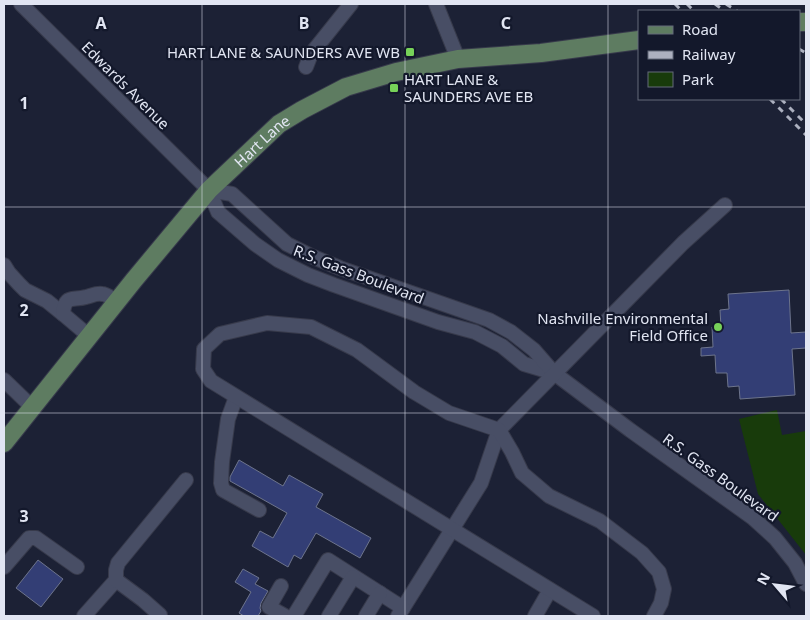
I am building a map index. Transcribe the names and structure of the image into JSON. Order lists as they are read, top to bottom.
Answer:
{
  "streets": {
    "main road": ["Hart Lane"],
    "street": ["Edwards Avenue", "R.S. Gass Boulevard"]
  },
  "crossings": [
    ["Edwards Avenue", "Hart Lane"],
    ["Edwards Avenue", "R.S. Gass Boulevard"],
    ["Hart Lane", "R.S. Gass Boulevard"]
  ],
  "places": {
    "transit": ["HART LANE & SAUNDERS AVE WB", "HART LANE & SAUNDERS AVE EB"],
    "other": ["Nashville Environmental Field Office"]
  },
  "legend": ["Road", "Railway", "Park"],
  "north": "top left",
  "grid": {
    "columns": ["A", "B", "C"],
    "rows": ["1", "2", "3"]
  }
}
